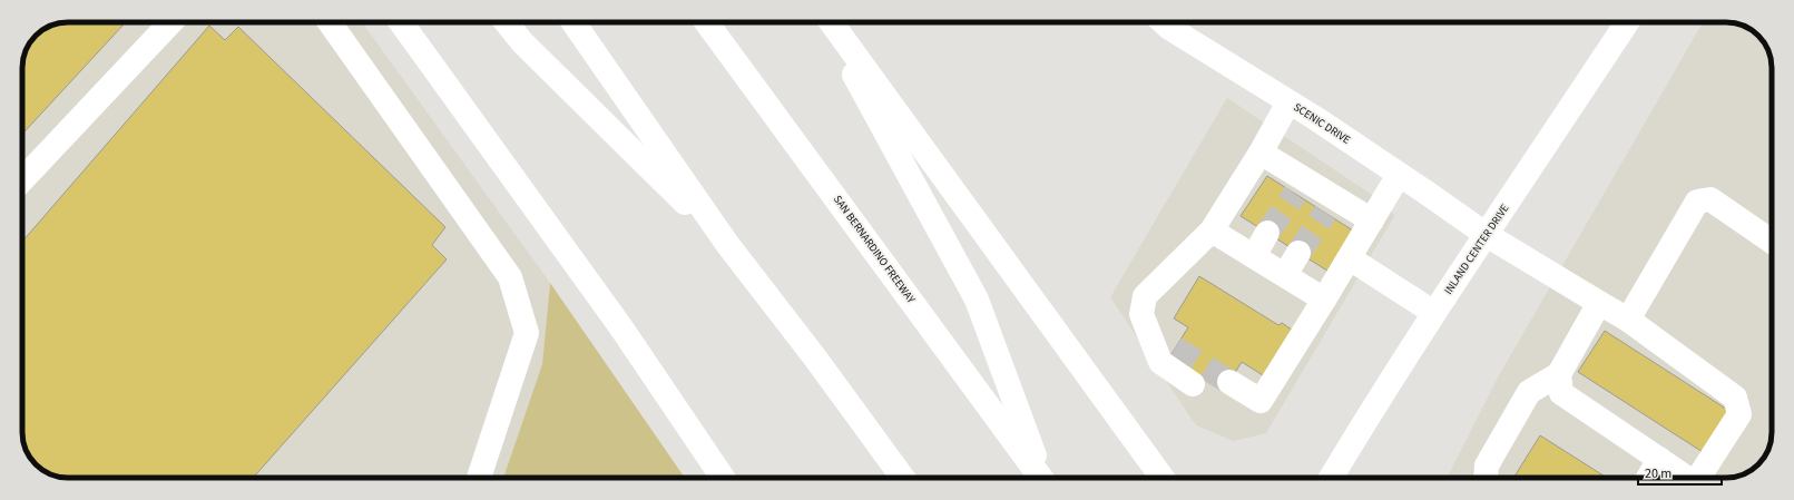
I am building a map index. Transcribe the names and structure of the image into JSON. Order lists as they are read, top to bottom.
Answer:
{
  "streets": {
    "main road": ["SCENIC DRIVE", "SAN BERNARDINO FREEWAY", "INLAND CENTER DRIVE"]
  },
  "crossings": [
    ["SCENIC DRIVE", "INLAND CENTER DRIVE"]
  ],
  "scale_bar": "20 m"
}
